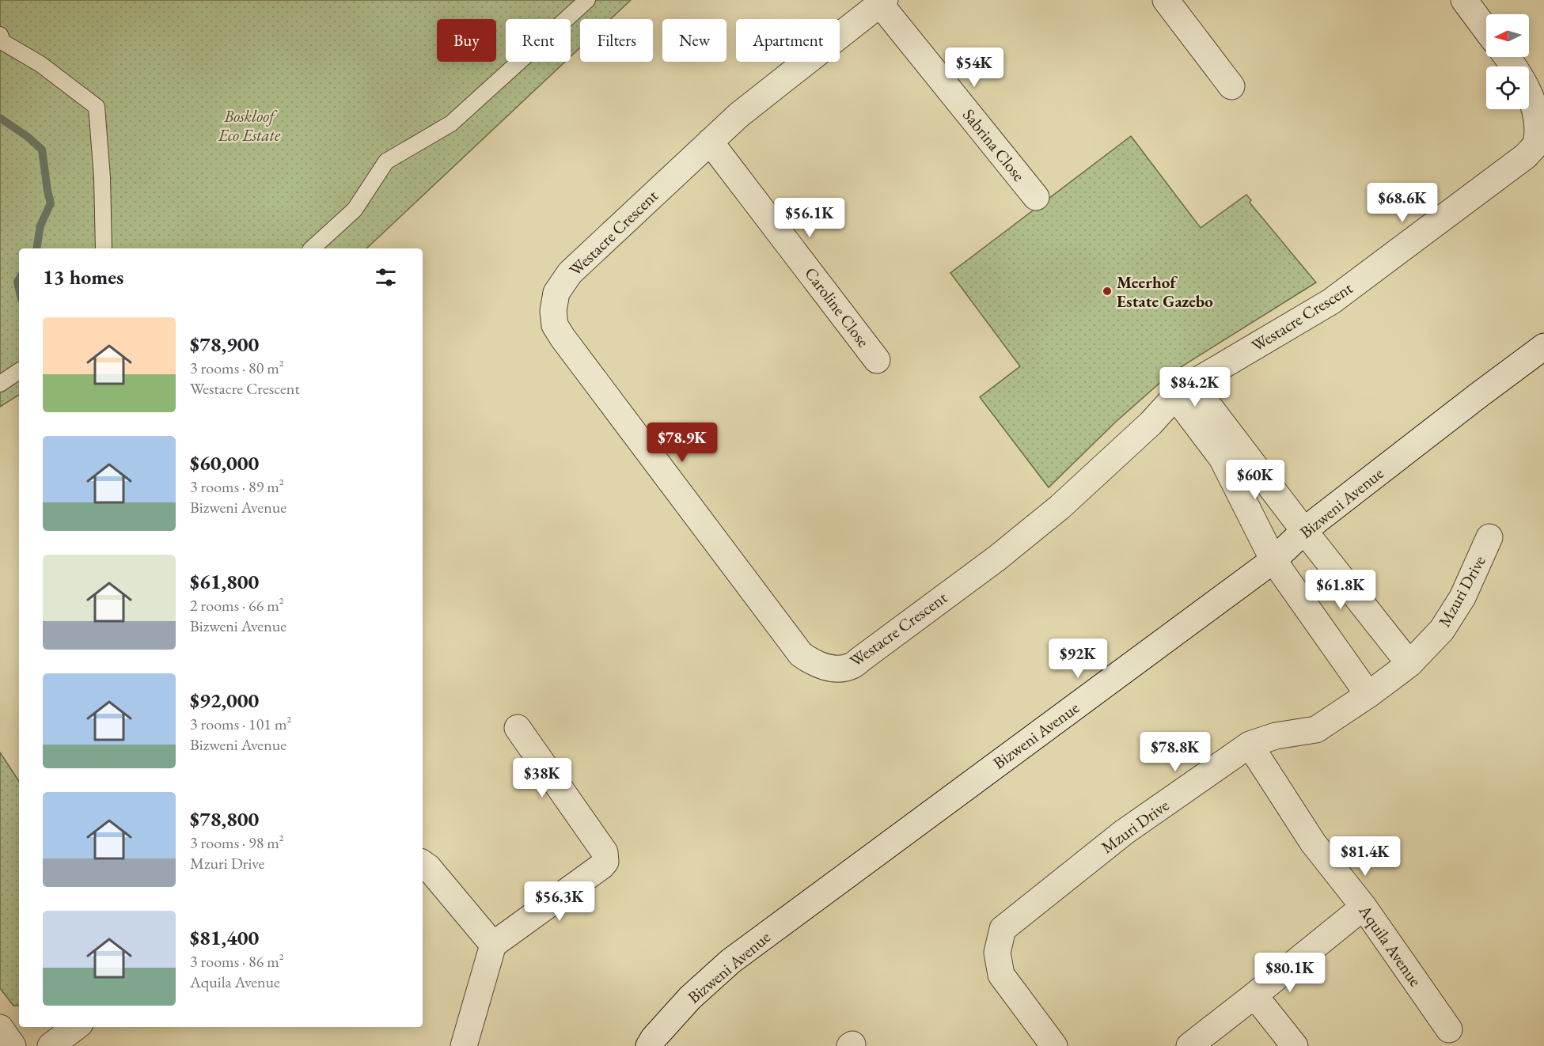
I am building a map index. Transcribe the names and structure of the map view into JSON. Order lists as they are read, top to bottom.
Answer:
{
  "streets": {
    "street": [
      "Sabrina Close",
      "Westacre Crescent",
      "Caroline Close",
      "Bizweni Avenue",
      "Mzuri Drive",
      "Aquila Avenue"
    ]
  },
  "crossings": [
    ["Sabrina Close", "Westacre Crescent"],
    ["Westacre Crescent", "Caroline Close"],
    ["Mzuri Drive", "Aquila Avenue"]
  ],
  "parks": ["Boskloof Eco Estate"],
  "places": ["Meerhof Estate Gazebo"],
  "north": "left",
  "page": {
    "chip": [
      "Buy",
      "Rent",
      "Filters",
      "New",
      "Apartment"
    ],
    "price": [
      "$54K",
      "$68.6K",
      "$56.1K",
      "$84.2K",
      "$78.9K",
      "$60K",
      "$61.8K",
      "$92K",
      "$78.8K",
      "$38K",
      "$81.4K",
      "$56.3K",
      "$80.1K"
    ],
    "heading": "13 homes",
    "list": [
      {
        "name": "$78,900",
        "note": "3 rooms · 80 m² · Westacre Crescent"
      },
      {
        "name": "$60,000",
        "note": "3 rooms · 89 m² · Bizweni Avenue"
      },
      {
        "name": "$61,800",
        "note": "2 rooms · 66 m² · Bizweni Avenue"
      },
      {
        "name": "$92,000",
        "note": "3 rooms · 101 m² · Bizweni Avenue"
      },
      {
        "name": "$78,800",
        "note": "3 rooms · 98 m² · Mzuri Drive"
      },
      {
        "name": "$81,400",
        "note": "3 rooms · 86 m² · Aquila Avenue"
      }
    ]
  }
}
